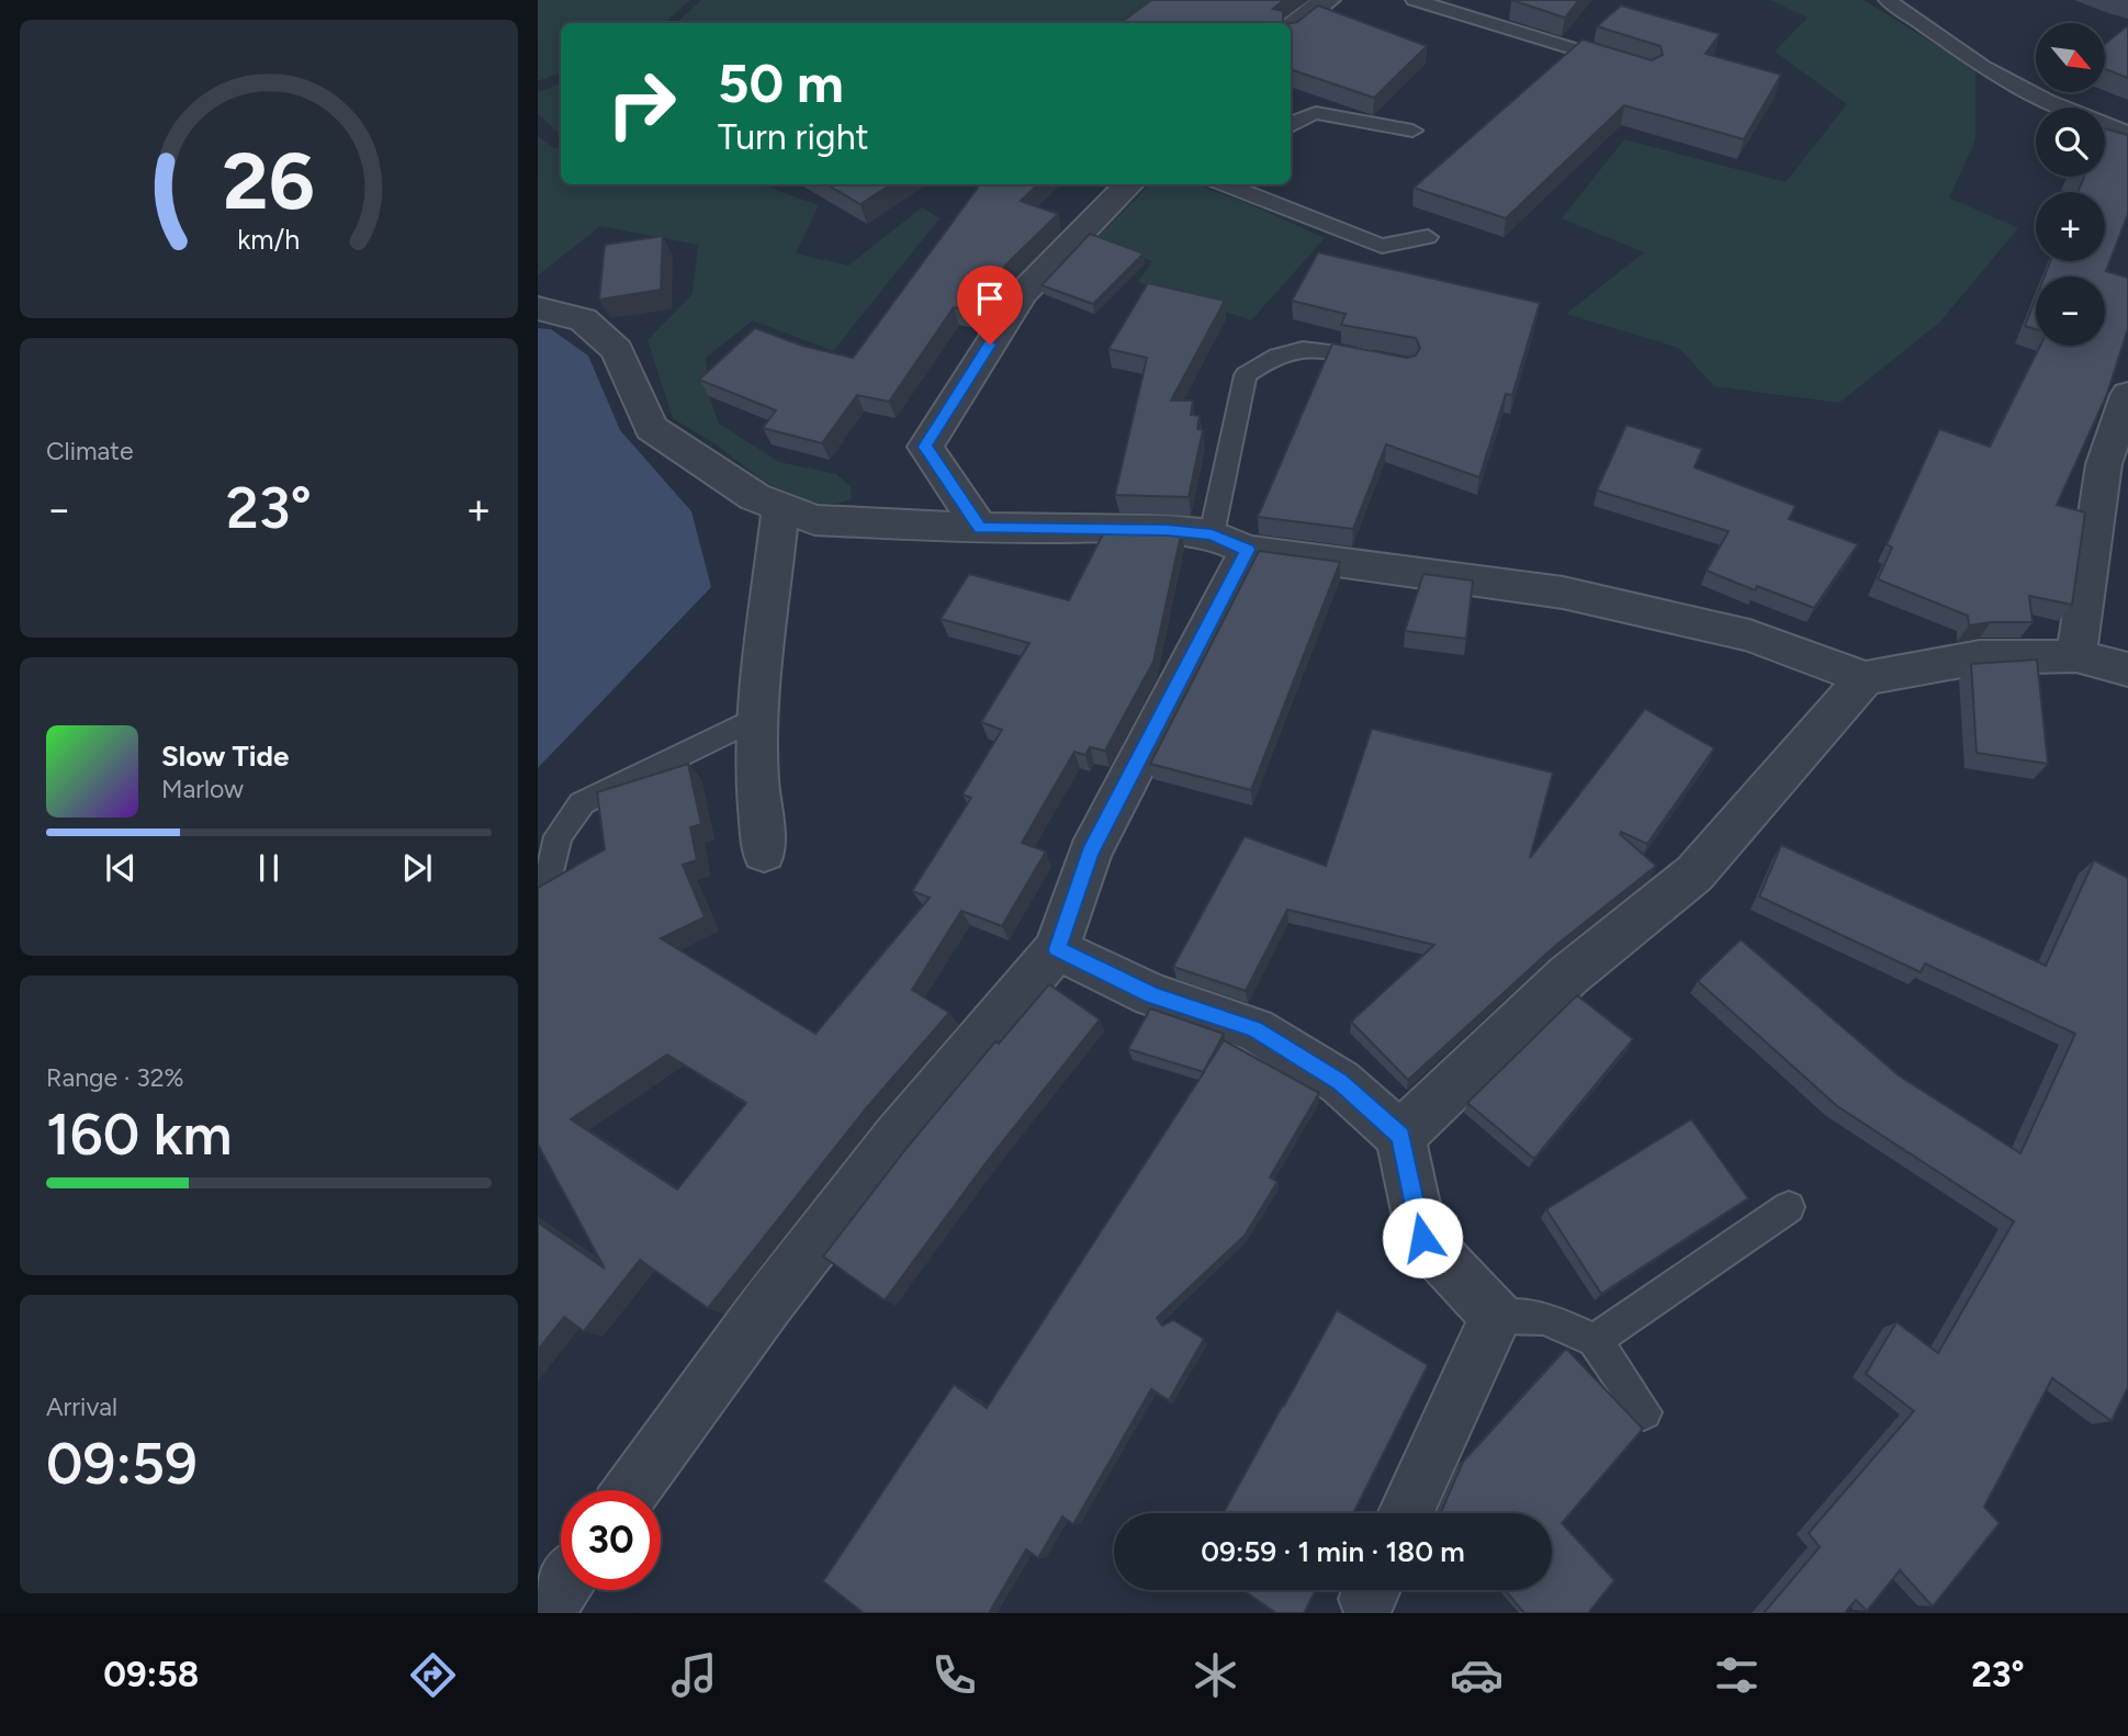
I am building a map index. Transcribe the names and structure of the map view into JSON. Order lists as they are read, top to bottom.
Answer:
{
  "north": "bottom right",
  "page": {
    "map_buttons": ["+", "−"],
    "turn": ["50 m", "Turn right"],
    "tile": [
      "Climate",
      ["Range · 32%", "160 km"],
      ["Arrival", "09:59"]
    ],
    "heat": ["−", "23°", "+"],
    "song": ["Slow Tide", "Marlow"],
    "limit": "30",
    "trip": "09:59 · 1 min · 180 m",
    "tabs": ["09:58", "23°"],
    "gauge": ["26", "km/h"]
  }
}
